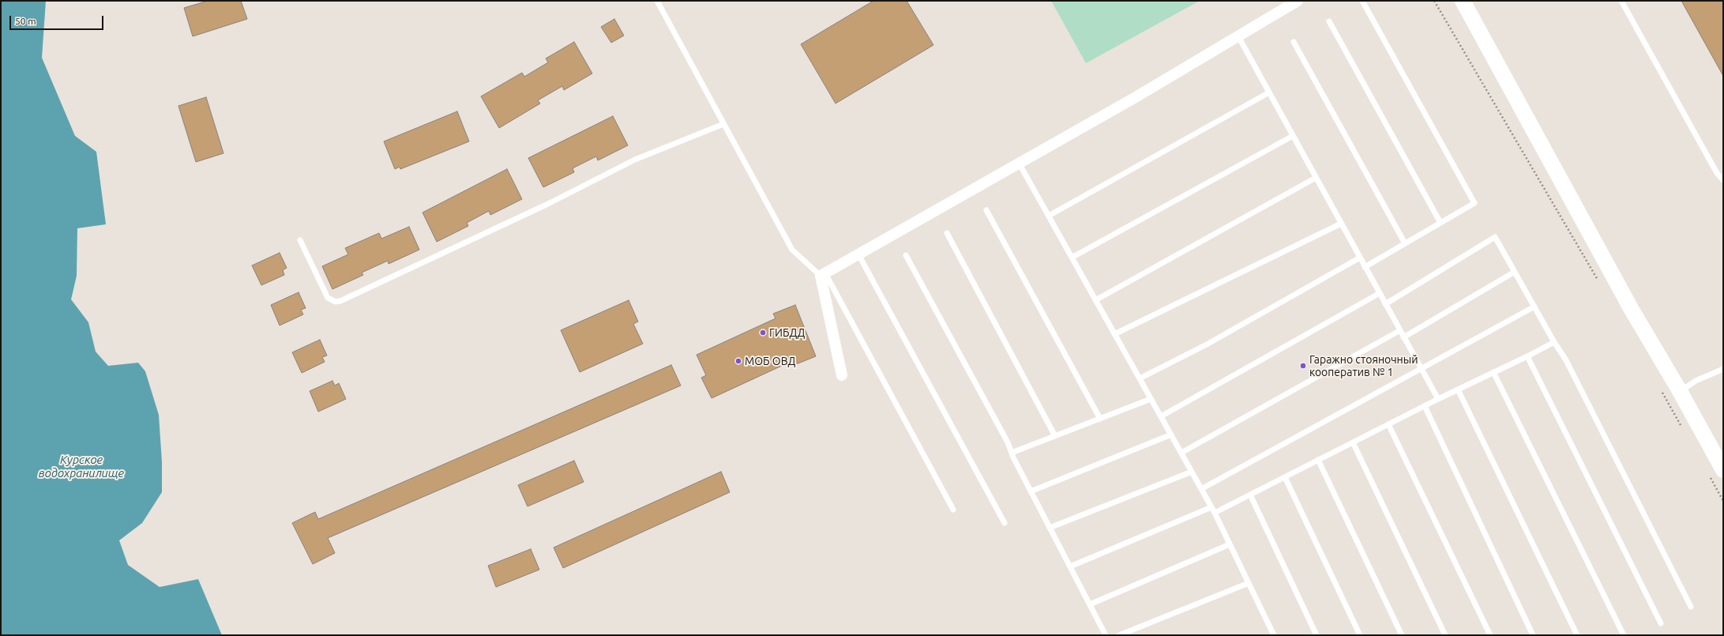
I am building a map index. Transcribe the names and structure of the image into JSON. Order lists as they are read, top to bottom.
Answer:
{
  "water": ["Курское водохранилище"],
  "places": ["ГИБДД", "МОБ ОВД", "Гаражно стояночный кооператив № 1"],
  "scale_bar": "50 m"
}
